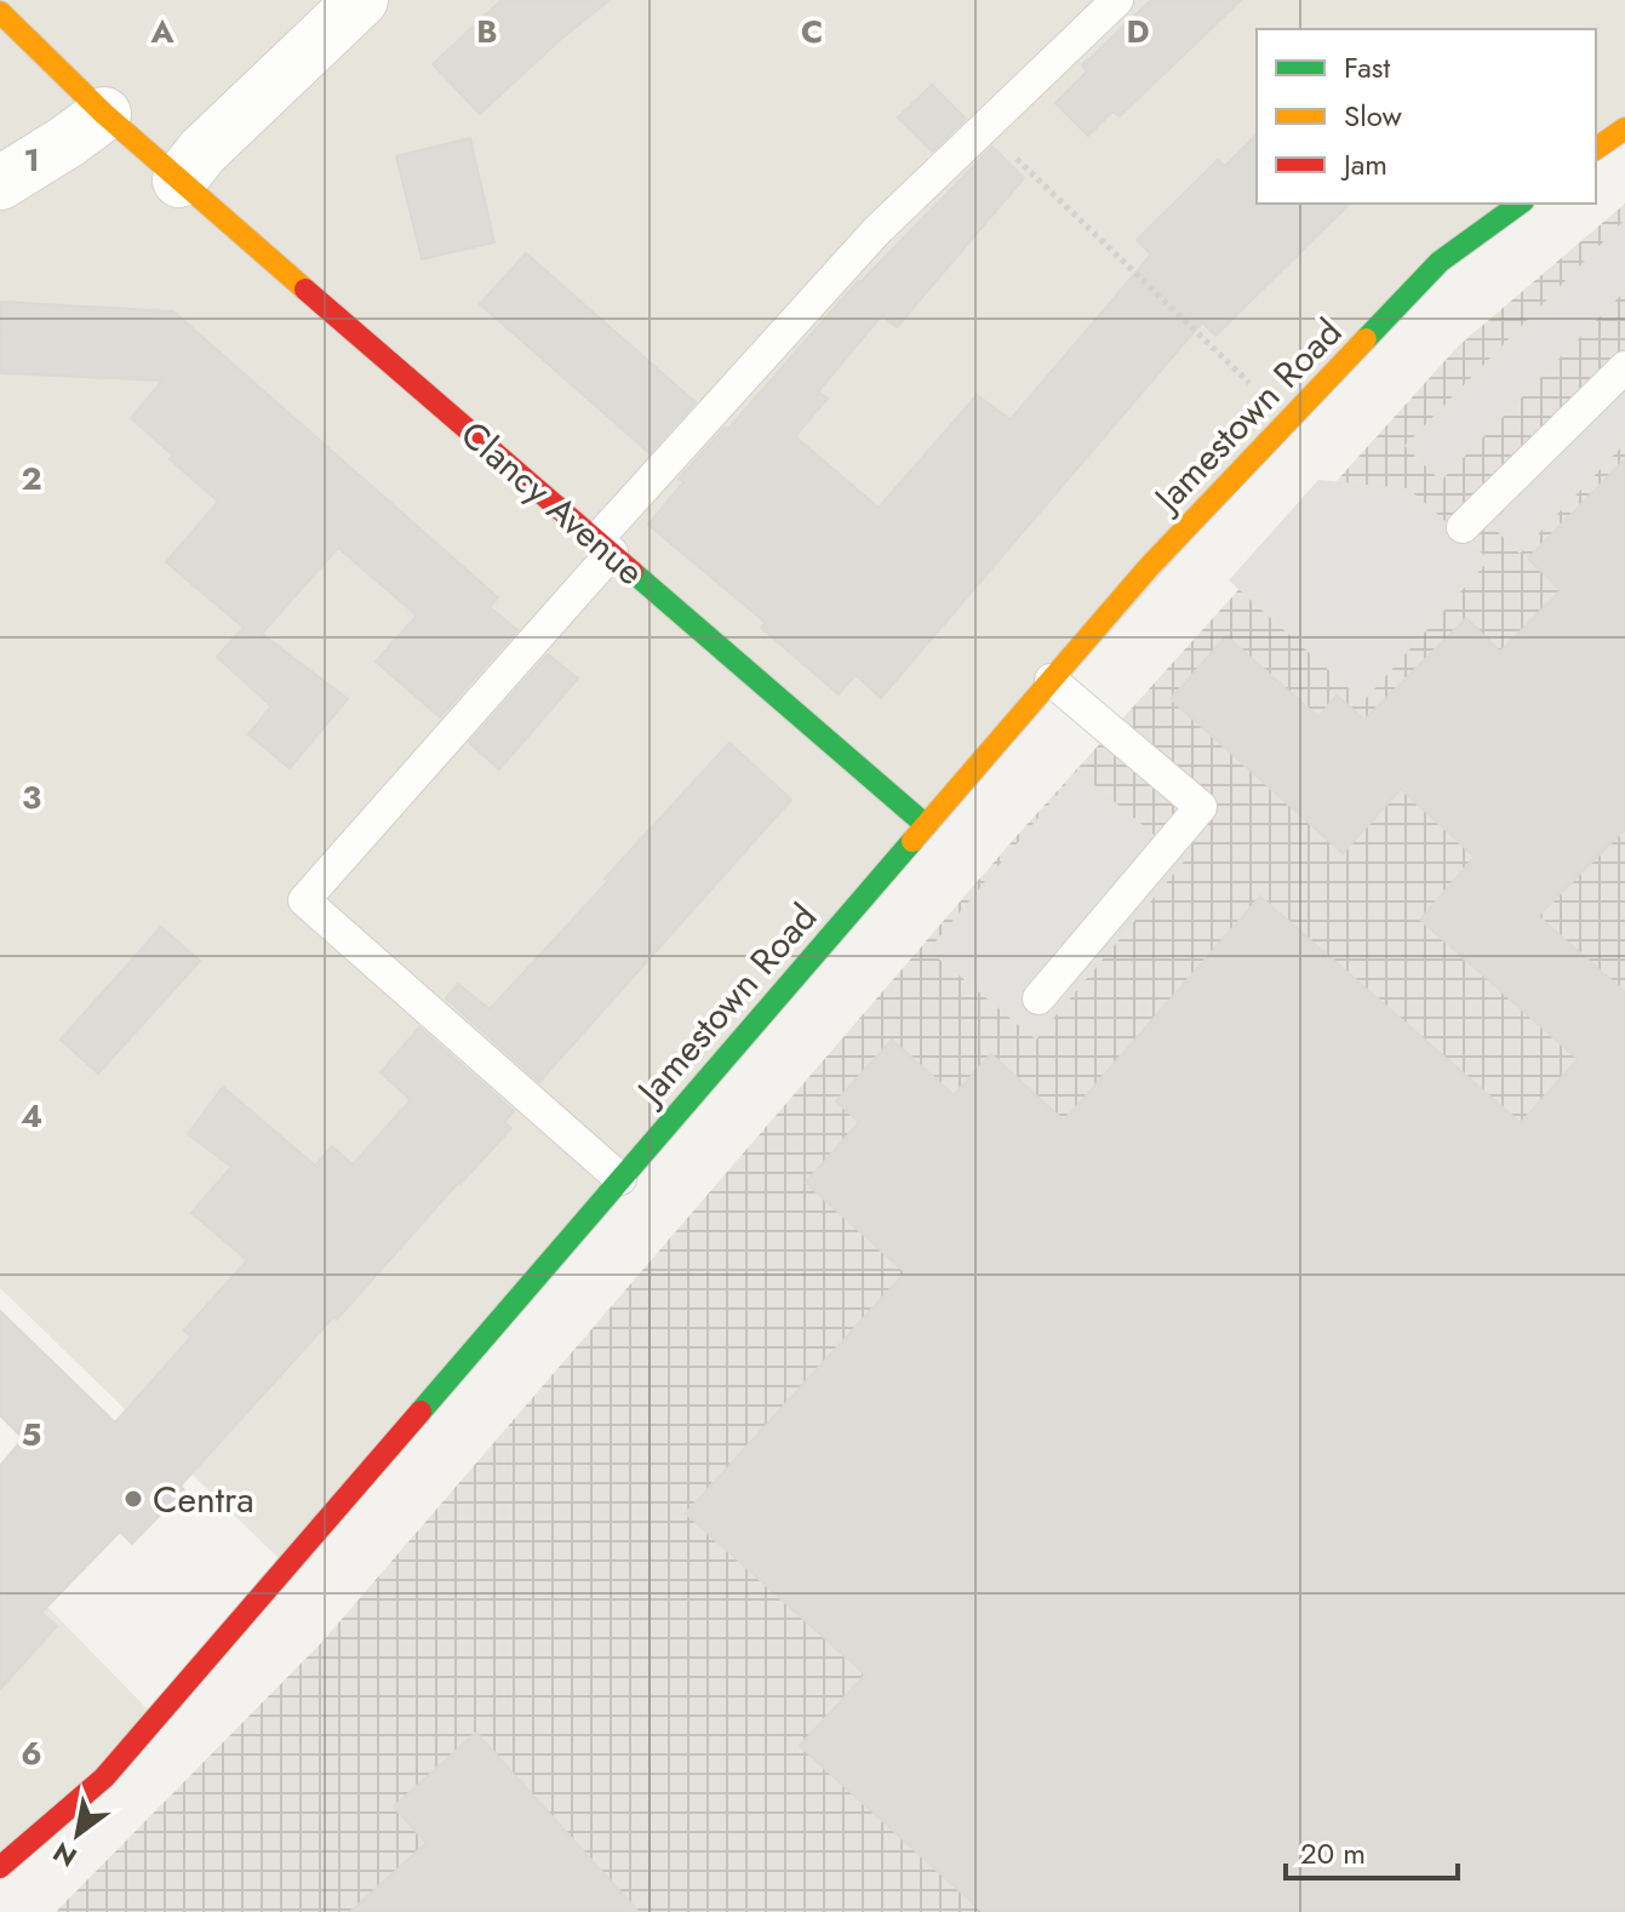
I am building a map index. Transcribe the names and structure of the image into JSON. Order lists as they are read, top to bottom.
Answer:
{
  "streets": {
    "street": ["Jamestown Road", "Clancy Avenue"]
  },
  "crossings": [
    ["Jamestown Road", "Clancy Avenue"]
  ],
  "places": ["Centra"],
  "legend": ["Fast", "Slow", "Jam"],
  "scale_bar": "20 m",
  "north": "bottom left",
  "grid": {
    "columns": [
      "A",
      "B",
      "C",
      "D"
    ],
    "rows": [
      "1",
      "2",
      "3",
      "4",
      "5",
      "6"
    ]
  }
}
